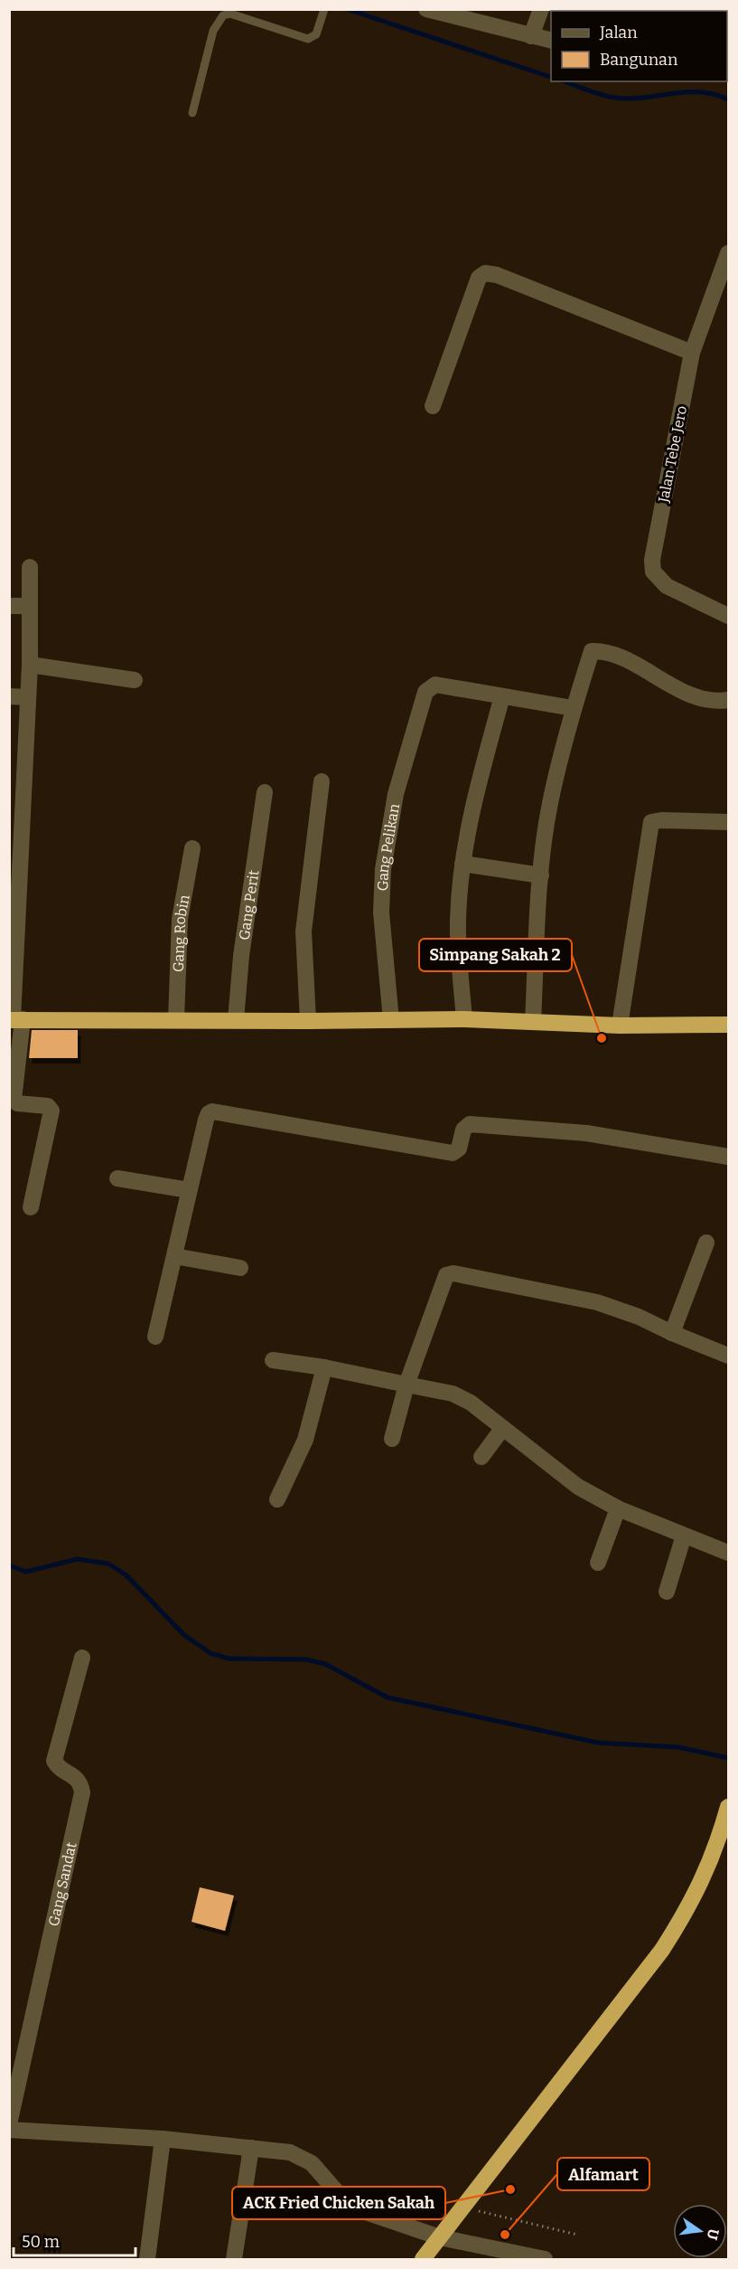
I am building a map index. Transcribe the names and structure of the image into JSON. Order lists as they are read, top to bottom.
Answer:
{
  "streets": {
    "street": [
      "Jalan Tebe Jero",
      "Gang Pelikan",
      "Gang Perit",
      "Gang Robin",
      "Gang Sandat"
    ]
  },
  "places": ["Simpang Sakah 2", "ACK Fried Chicken Sakah", "Alfamart"],
  "legend": ["Jalan", "Bangunan"],
  "scale_bar": "50 m",
  "north": "right"
}
